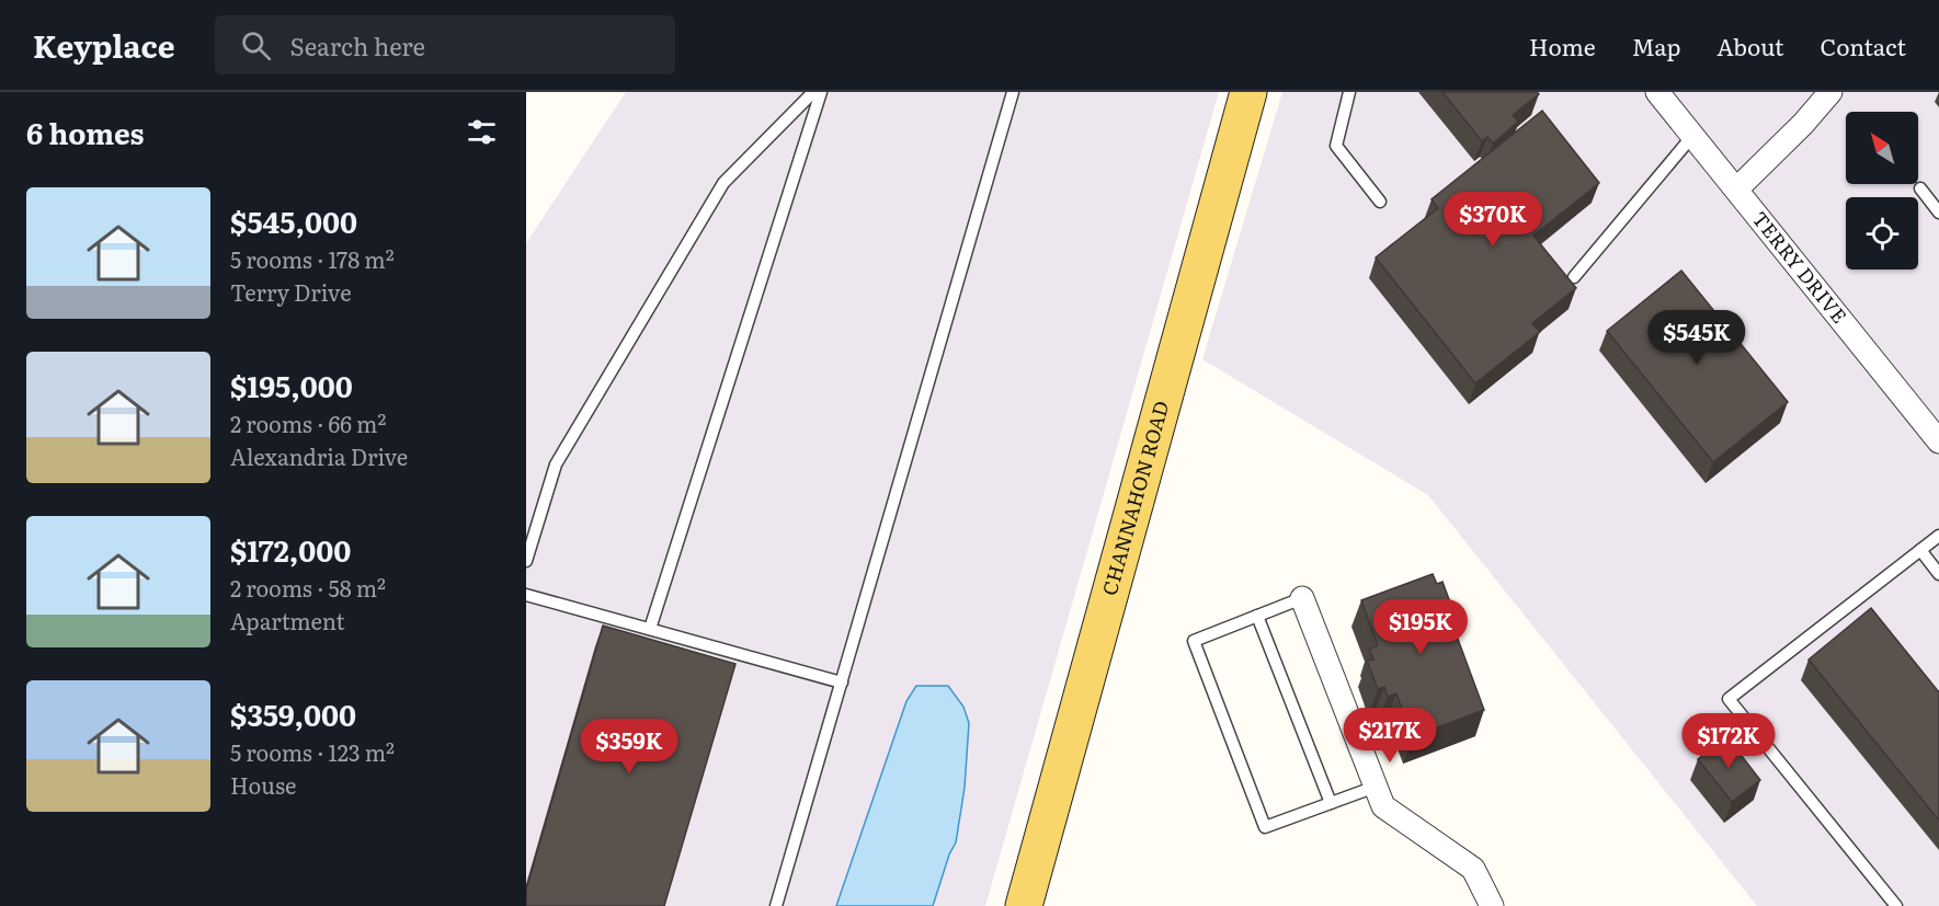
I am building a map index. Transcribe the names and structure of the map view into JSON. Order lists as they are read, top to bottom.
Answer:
{
  "streets": {
    "main road": ["CHANNAHON ROAD"],
    "street": ["TERRY DRIVE"]
  },
  "north": "top left",
  "page": {
    "header": "Keyplace",
    "search": "Search here",
    "nav": [
      "Home",
      "Map",
      "About",
      "Contact"
    ],
    "heading": "6 homes",
    "list": [
      {
        "name": "$545,000",
        "note": "5 rooms · 178 m² · Terry Drive"
      },
      {
        "name": "$195,000",
        "note": "2 rooms · 66 m² · Alexandria Drive"
      },
      {
        "name": "$172,000",
        "note": "2 rooms · 58 m² · Apartment"
      },
      {
        "name": "$359,000",
        "note": "5 rooms · 123 m² · House"
      }
    ],
    "price": [
      "$370K",
      "$545K",
      "$195K",
      "$217K",
      "$172K",
      "$359K"
    ]
  }
}
